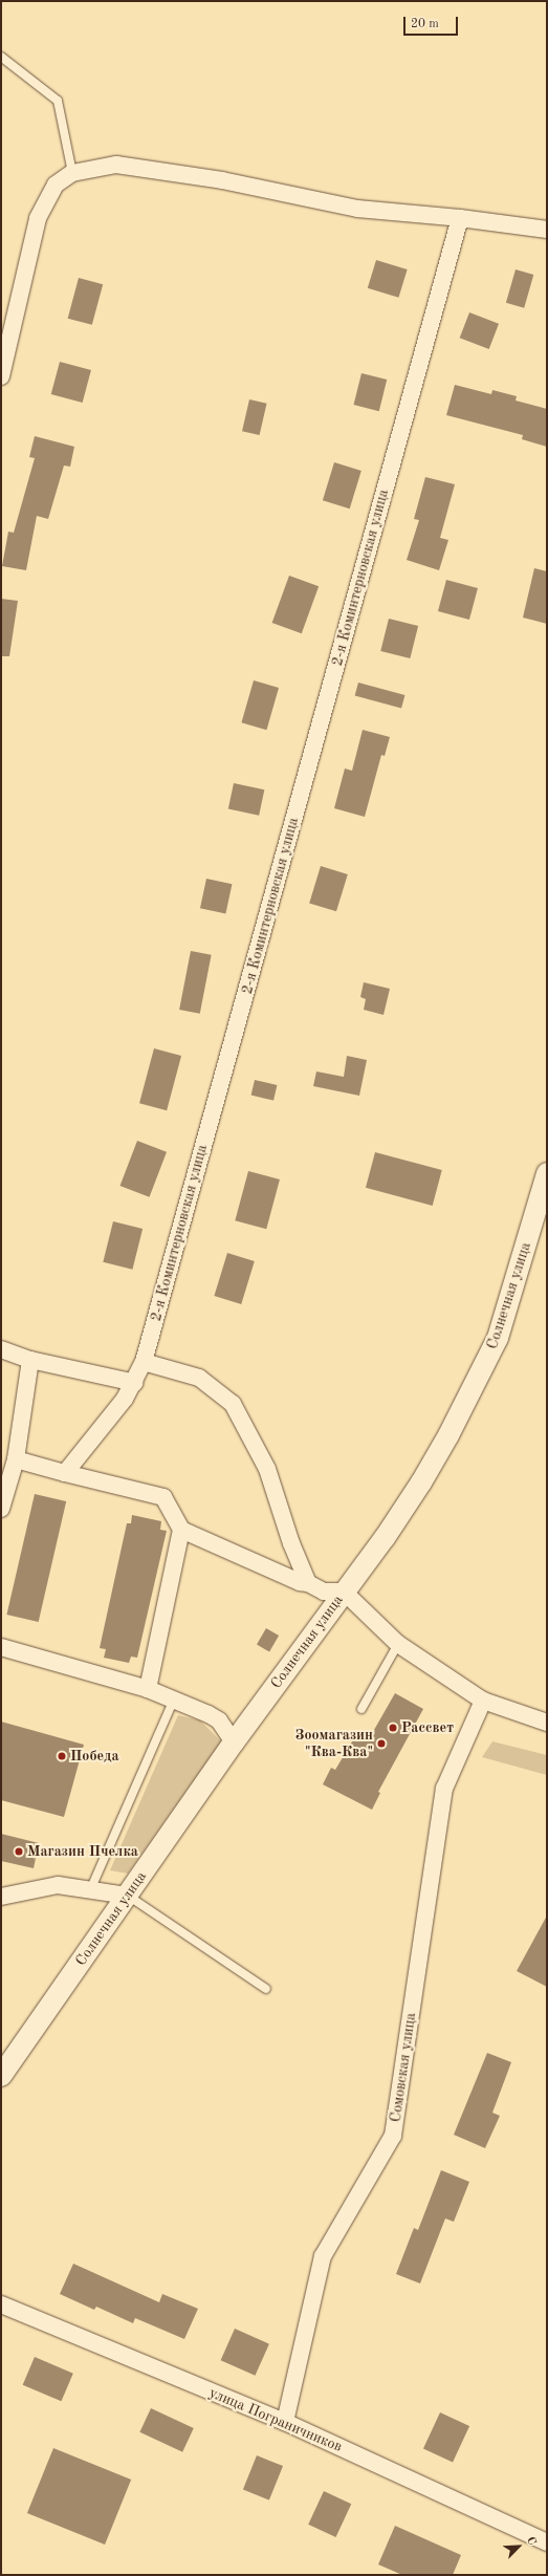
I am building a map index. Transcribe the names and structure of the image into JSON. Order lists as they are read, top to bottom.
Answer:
{
  "streets": {
    "street": [
      "2-я Коминтерновская улица",
      "Солнечная улица",
      "Сомовская улица",
      "улица Пограничников"
    ]
  },
  "crossings": [
    ["Сомовская улица", "улица Пограничников"]
  ],
  "places": [
    "Рассвет",
    "Зоомагазин \"Ква-Ква\"",
    "Победа",
    "Магазин Пчелка"
  ],
  "scale_bar": "20 m",
  "north": "top right"
}
